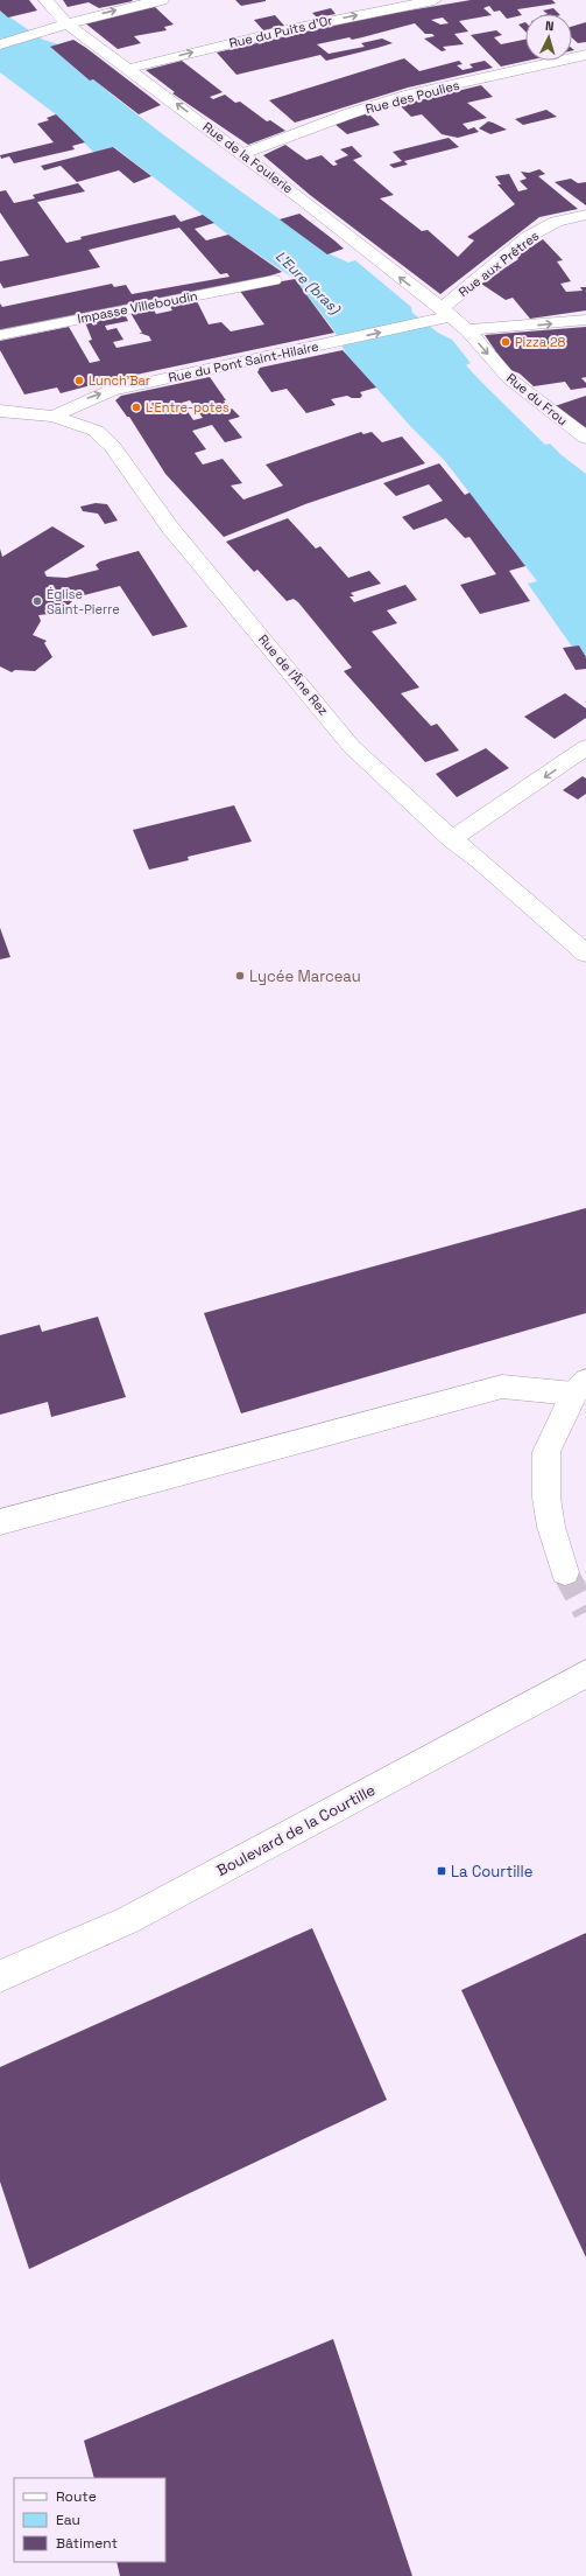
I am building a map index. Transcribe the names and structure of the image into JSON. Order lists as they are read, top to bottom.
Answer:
{
  "streets": {
    "street": [
      "Rue du Puits d'Or",
      "Rue des Poulies",
      "Rue de la Foulerie",
      "Rue aux Prêtres",
      "Impasse Villeboudin",
      "Rue du Pont Saint-Hilaire",
      "Rue du Frou",
      "Rue de l'Âne Rez",
      "Boulevard de la Courtille"
    ]
  },
  "crossings": [
    ["Rue du Puits d'Or", "Rue de la Foulerie"],
    ["Rue des Poulies", "Rue de la Foulerie"],
    ["Rue de la Foulerie", "Rue aux Prêtres"],
    ["Rue de la Foulerie", "Rue du Pont Saint-Hilaire"],
    ["Rue de la Foulerie", "Rue du Frou"],
    ["Rue aux Prêtres", "Rue du Pont Saint-Hilaire"],
    ["Rue aux Prêtres", "Rue du Frou"],
    ["Rue du Pont Saint-Hilaire", "Rue du Frou"],
    ["Rue du Pont Saint-Hilaire", "Rue de l'Âne Rez"]
  ],
  "one_way": [
    "Rue du Puits d'Or",
    "Rue de la Foulerie",
    "Rue du Pont Saint-Hilaire",
    "Rue du Frou"
  ],
  "water": ["L'Eure (bras)"],
  "places": {
    "other": [
      "Pizza 28",
      "Lunch'Bar",
      "L'Entre-potes",
      "Église Saint-Pierre",
      "Lycée Marceau"
    ],
    "transit": ["La Courtille"]
  },
  "legend": ["Route", "Eau", "Bâtiment"],
  "north": "top"
}
